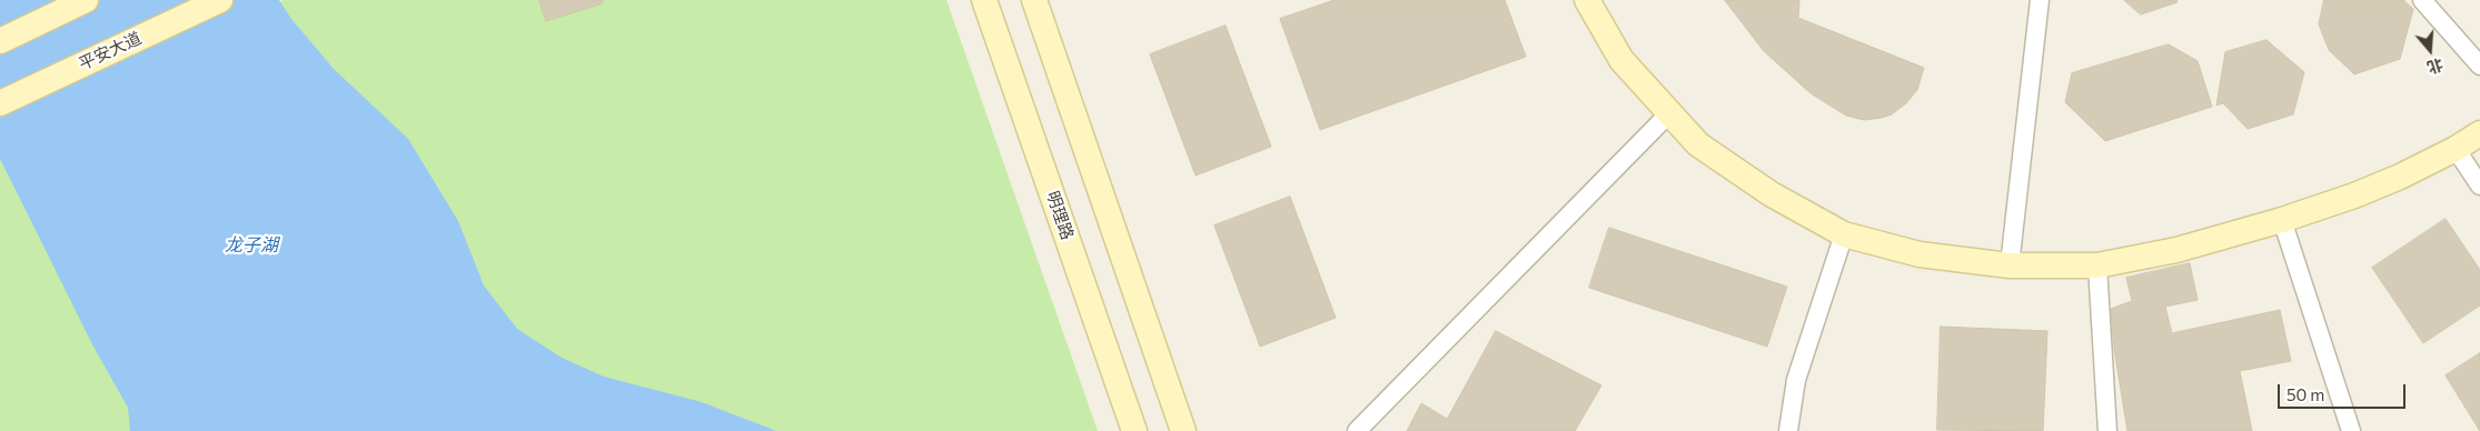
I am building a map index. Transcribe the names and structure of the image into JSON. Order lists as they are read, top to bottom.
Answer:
{
  "streets": {
    "main road": ["平安大道", "明理路"]
  },
  "water": ["龙子湖"],
  "scale_bar": "50 m",
  "north": "bottom"
}
